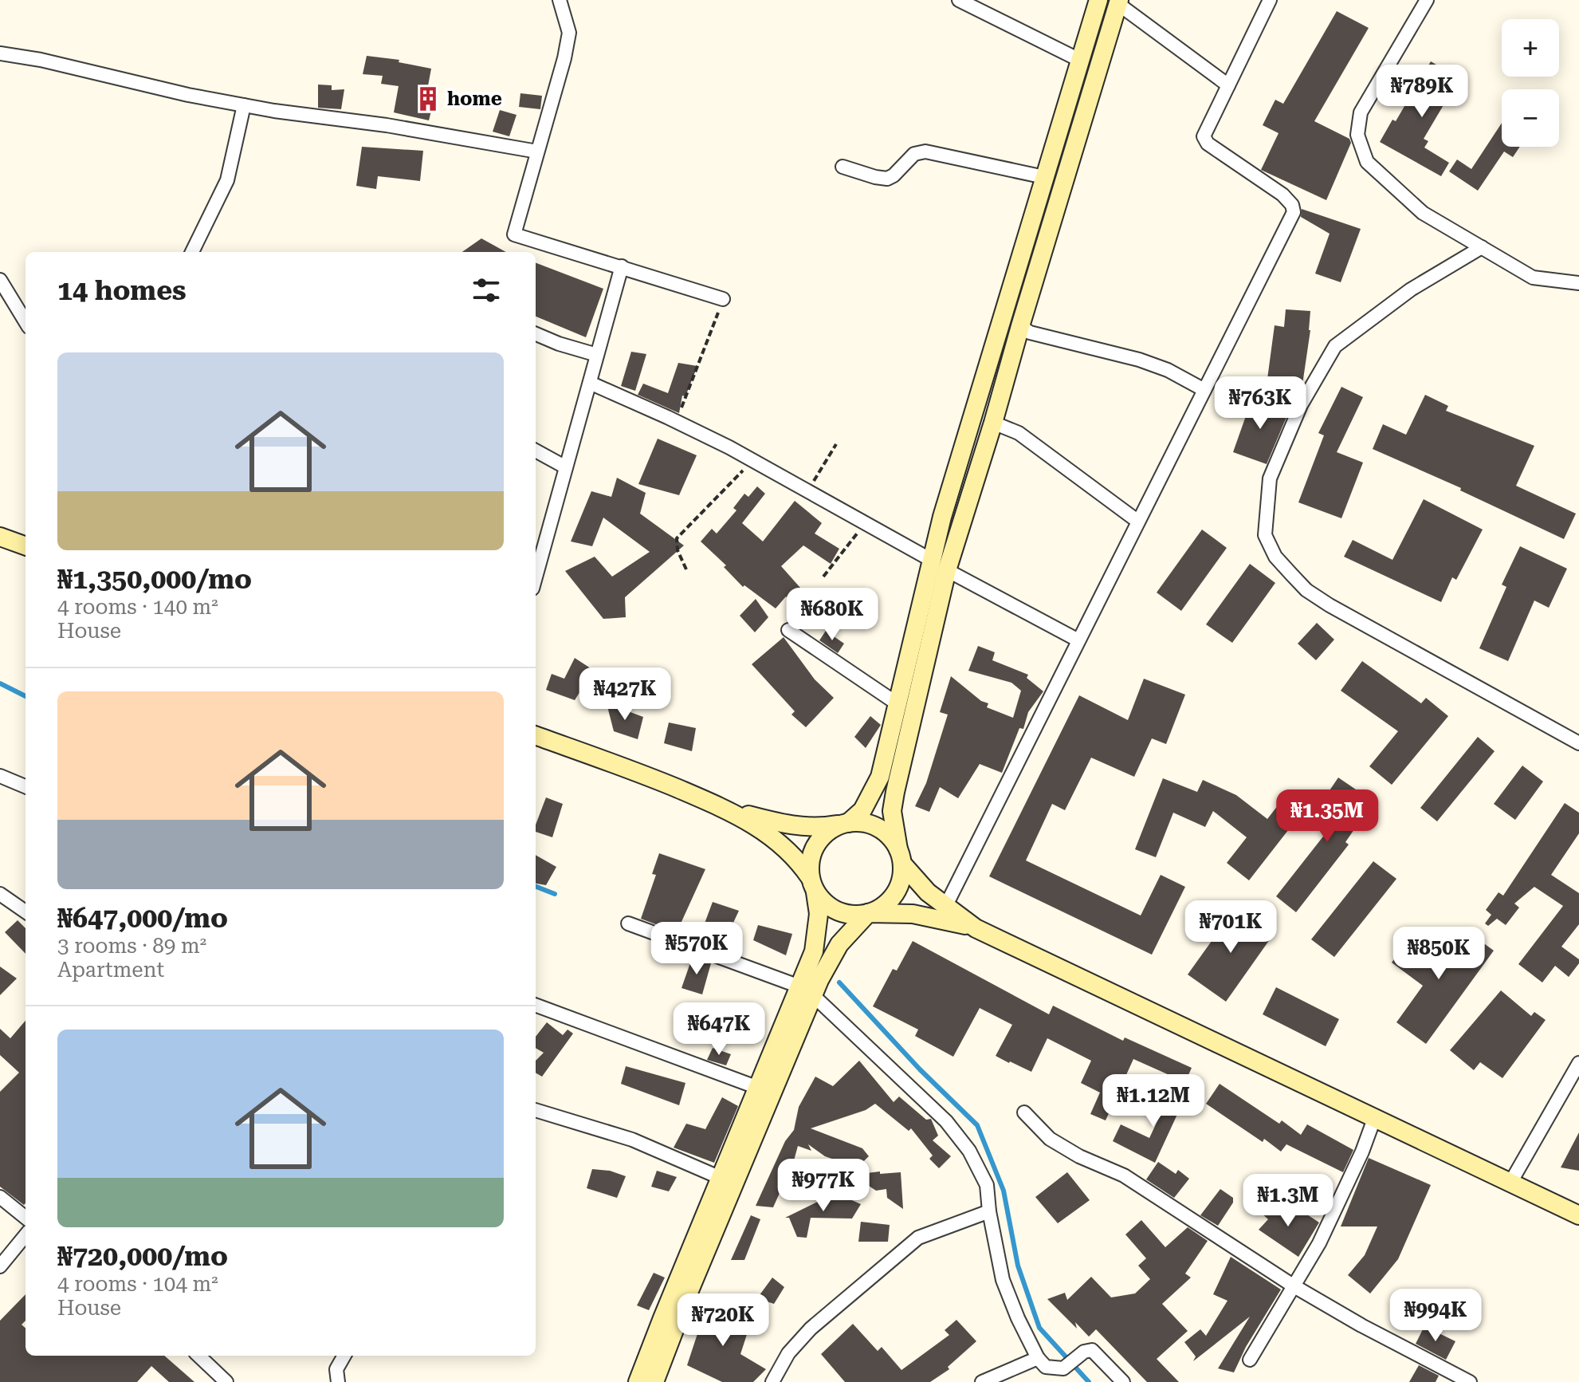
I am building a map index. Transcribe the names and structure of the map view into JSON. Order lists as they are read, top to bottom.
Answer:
{
  "places": {
    "building": ["home"]
  },
  "page": {
    "map_buttons": ["+", "−"],
    "price": [
      "₦789K",
      "₦763K",
      "₦680K",
      "₦427K",
      "₦1.35M",
      "₦701K",
      "₦570K",
      "₦850K",
      "₦647K",
      "₦1.12M",
      "₦977K",
      "₦1.3M",
      "₦994K",
      "₦720K"
    ],
    "heading": "14 homes",
    "list": [
      {
        "name": "₦1,350,000/mo",
        "note": "4 rooms · 140 m² · House"
      },
      {
        "name": "₦647,000/mo",
        "note": "3 rooms · 89 m² · Apartment"
      },
      {
        "name": "₦720,000/mo",
        "note": "4 rooms · 104 m² · House"
      }
    ]
  }
}
